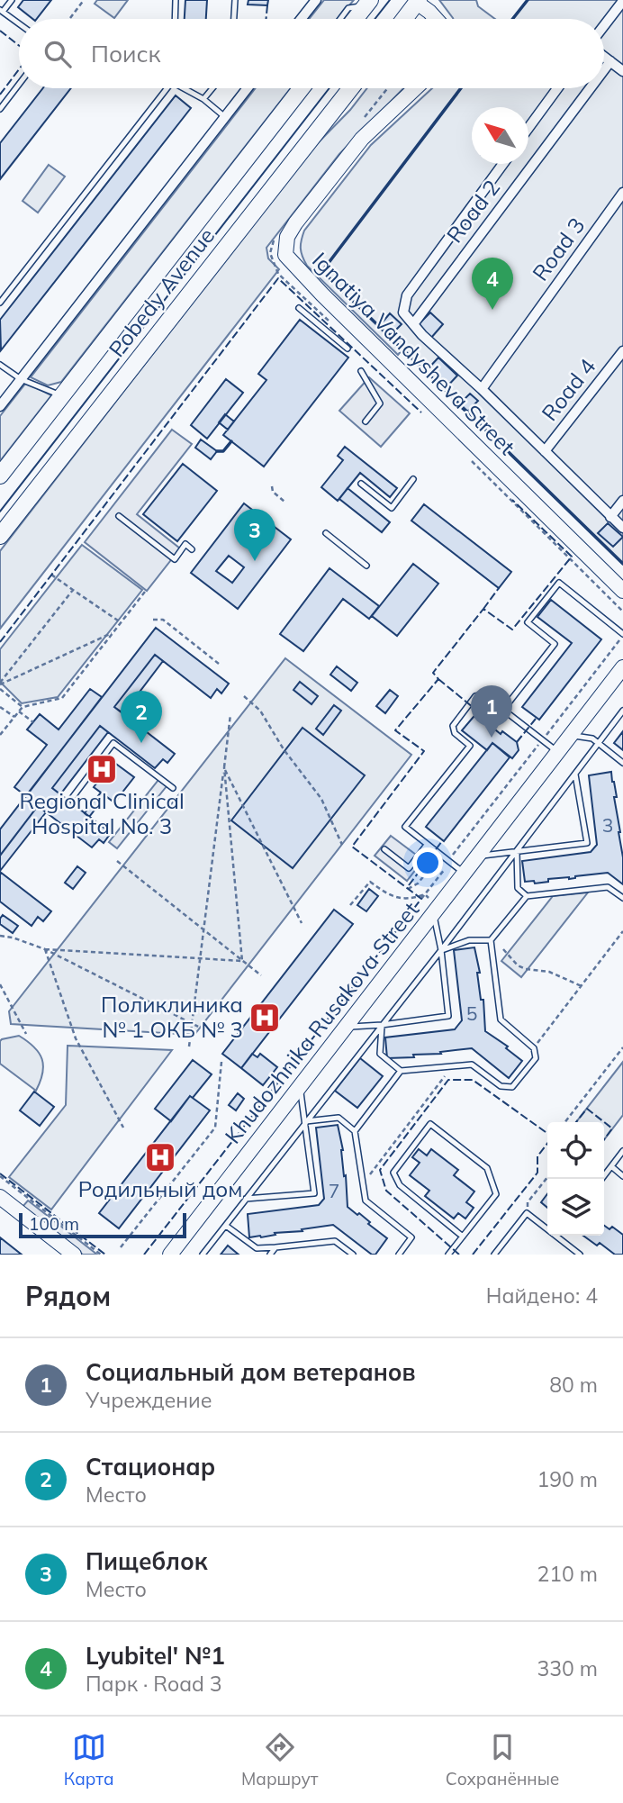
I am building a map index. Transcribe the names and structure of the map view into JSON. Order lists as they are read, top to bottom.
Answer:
{
  "streets": {
    "main road": ["Pobedy Avenue"],
    "street": [
      "Road 2",
      "Road 3",
      "Ignatiya Vandysheva Street",
      "Road 4",
      "Khudozhnika Rusakova Street"
    ]
  },
  "places": {
    "hospital": ["Regional Clinical Hospital No. 3", "Поликлиника № 1 ОКБ № 3", "Родильный дом"]
  },
  "house_numbers": ["3", "5", "7"],
  "scale_bar": "100 m",
  "north": "top left",
  "page": {
    "search": "Поиск",
    "pins": [
      "4",
      "3",
      "1",
      "2"
    ],
    "scale": "100 m",
    "heading": ["Рядом", "Найдено: 4"],
    "list": [
      {
        "mark": "1",
        "name": "Социальный дом ветеранов",
        "note": "Учреждение",
        "value": "80 m"
      },
      {
        "mark": "2",
        "name": "Стационар",
        "note": "Место",
        "value": "190 m"
      },
      {
        "mark": "3",
        "name": "Пищеблок",
        "note": "Место",
        "value": "210 m"
      },
      {
        "mark": "4",
        "name": "Lyubitel' №1",
        "note": "Парк · Road 3",
        "value": "330 m"
      }
    ],
    "nav": ["Карта", "Маршрут", "Сохранённые"]
  }
}
